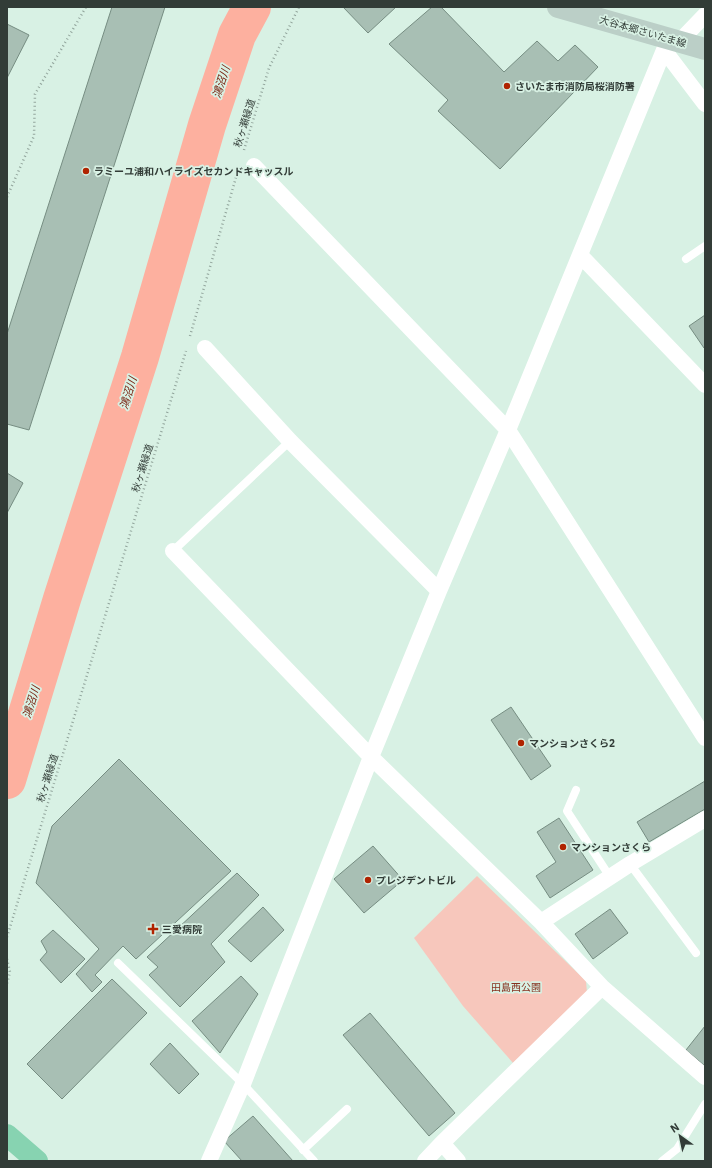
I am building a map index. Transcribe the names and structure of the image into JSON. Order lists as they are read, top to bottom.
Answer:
{
  "streets": {
    "main road": ["大谷本郷さいたま線"],
    "path": ["秋ヶ瀬緑道"]
  },
  "water": ["鴻沼川"],
  "parks": ["田島西公園"],
  "places": {
    "other": [
      "さいたま市消防局桜消防署",
      "ラミーユ浦和ハイライズセカンドキャッスル",
      "マンションさくら2",
      "マンションさくら",
      "プレジデントビル"
    ],
    "health": ["三愛病院"]
  },
  "north": "top left"
}
